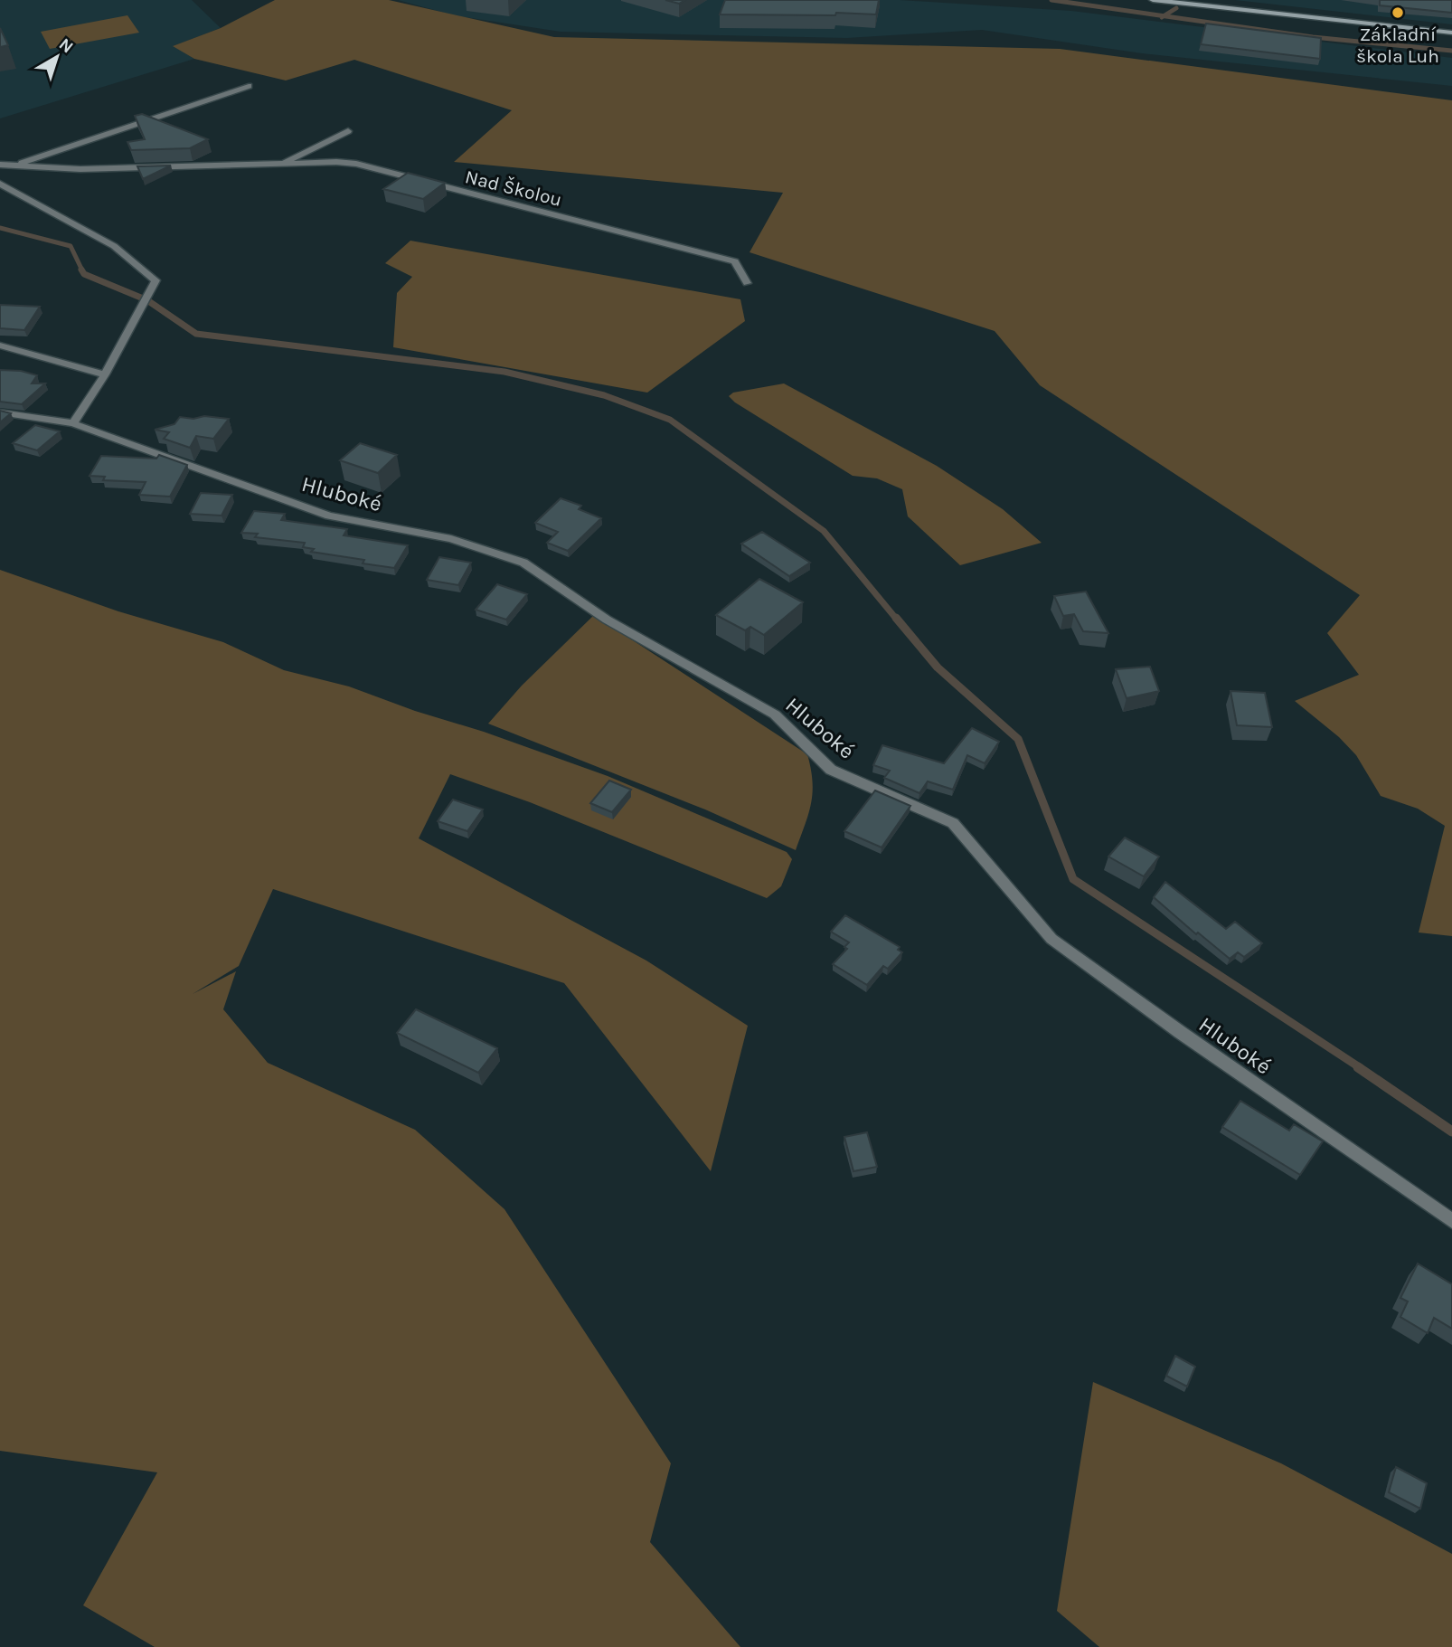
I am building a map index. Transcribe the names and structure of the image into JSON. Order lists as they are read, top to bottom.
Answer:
{
  "streets": {
    "street": ["Nad Školou", "Hluboké"]
  },
  "places": ["Základní škola Luh"],
  "north": "top right"
}
